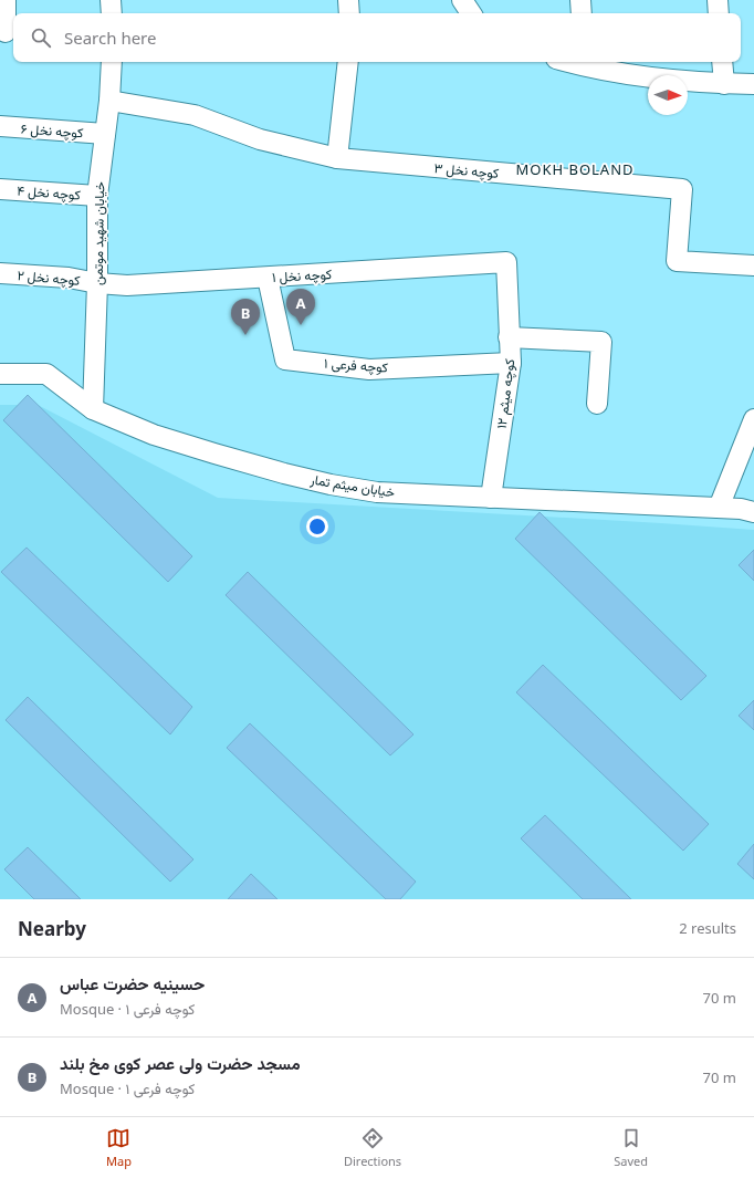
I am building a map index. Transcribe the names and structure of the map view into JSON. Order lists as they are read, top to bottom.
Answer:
{
  "streets": {
    "street": [
      "کوچه نخل ۶",
      "کوچه نخل ۳",
      "کوچه نخل ۴",
      "خیابان شهید موتمن",
      "کوچه نخل ۱",
      "کوچه نخل ۲",
      "کوچه فرعی ۱",
      "کوچه میثم ۱۲",
      "خیابان میثم تمار"
    ]
  },
  "crossings": [
    ["کوچه نخل ۶", "خیابان شهید موتمن"],
    ["کوچه نخل ۳", "خیابان شهید موتمن"],
    ["کوچه نخل ۴", "خیابان شهید موتمن"],
    ["خیابان شهید موتمن", "کوچه نخل ۱"],
    ["خیابان شهید موتمن", "کوچه نخل ۲"],
    ["خیابان شهید موتمن", "خیابان میثم تمار"],
    ["کوچه نخل ۱", "کوچه نخل ۲"],
    ["کوچه نخل ۱", "کوچه فرعی ۱"],
    ["کوچه نخل ۱", "کوچه میثم ۱۲"],
    ["کوچه فرعی ۱", "کوچه میثم ۱۲"],
    ["کوچه میثم ۱۲", "خیابان میثم تمار"]
  ],
  "districts": ["MOKH BOLAND"],
  "north": "right",
  "page": {
    "search": "Search here",
    "pins": ["A", "B"],
    "heading": ["Nearby", "2 results"],
    "list": [
      {
        "mark": "A",
        "name": "حسینیه حضرت عباس",
        "note": "Mosque · کوچه فرعی ۱",
        "value": "70 m"
      },
      {
        "mark": "B",
        "name": "مسجد حضرت ولی عصر کوی مخ بلند",
        "note": "Mosque · کوچه فرعی ۱",
        "value": "70 m"
      }
    ],
    "nav": ["Map", "Directions", "Saved"]
  }
}
